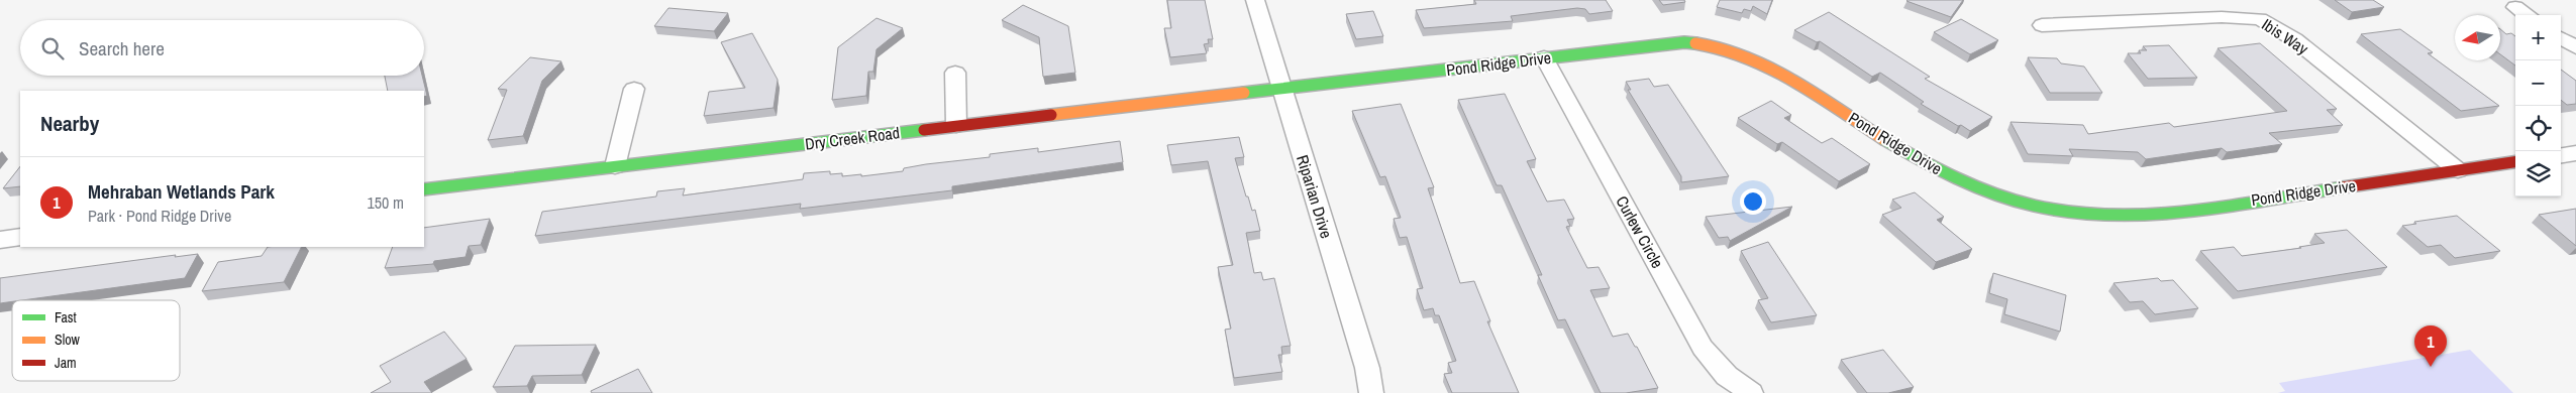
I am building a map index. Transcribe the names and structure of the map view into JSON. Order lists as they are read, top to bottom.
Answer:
{
  "streets": {
    "street": [
      "Ibis Way",
      "Pond Ridge Drive",
      "Dry Creek Road",
      "Riparian Drive",
      "Curlew Circle"
    ]
  },
  "crossings": [
    ["Ibis Way", "Pond Ridge Drive"],
    ["Pond Ridge Drive", "Dry Creek Road"],
    ["Pond Ridge Drive", "Riparian Drive"],
    ["Pond Ridge Drive", "Curlew Circle"],
    ["Dry Creek Road", "Riparian Drive"]
  ],
  "legend": ["Fast", "Slow", "Jam"],
  "north": "left",
  "page": {
    "map_buttons": ["+", "−"],
    "search": "Search here",
    "heading": "Nearby",
    "list": [
      {
        "mark": "1",
        "name": "Mehraban Wetlands Park",
        "note": "Park · Pond Ridge Drive",
        "value": "150 m"
      }
    ],
    "pins": "1"
  }
}
